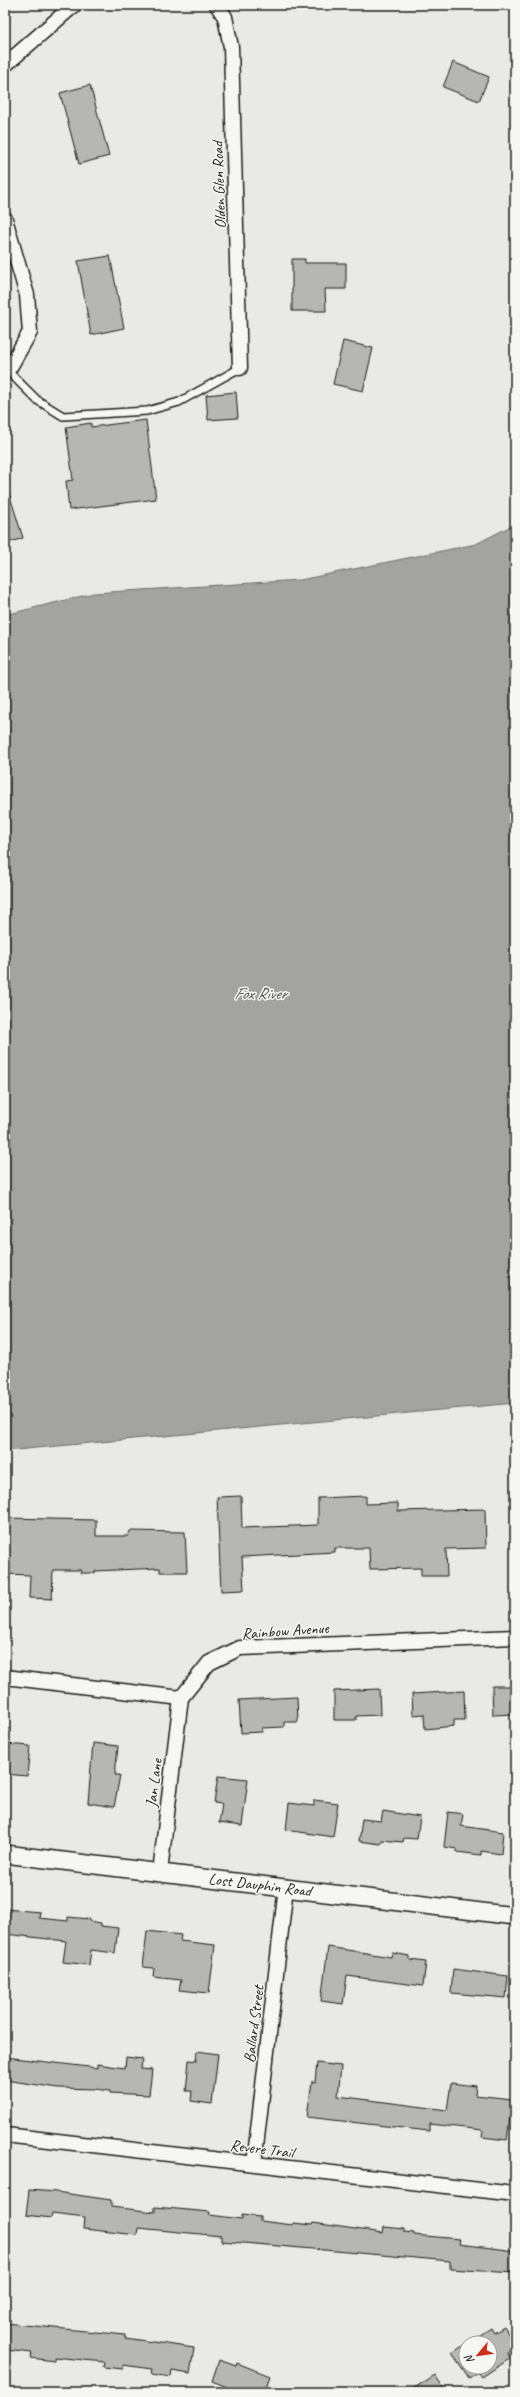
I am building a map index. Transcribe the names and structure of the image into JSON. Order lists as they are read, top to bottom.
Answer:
{
  "streets": {
    "street": [
      "Olden Glen Road",
      "Rainbow Avenue",
      "Jan Lane",
      "Lost Dauphin Road",
      "Ballard Street",
      "Revere Trail"
    ]
  },
  "crossings": [
    ["Rainbow Avenue", "Jan Lane"],
    ["Jan Lane", "Lost Dauphin Road"],
    ["Lost Dauphin Road", "Ballard Street"],
    ["Ballard Street", "Revere Trail"]
  ],
  "water": ["Fox River"],
  "north": "bottom left"
}
